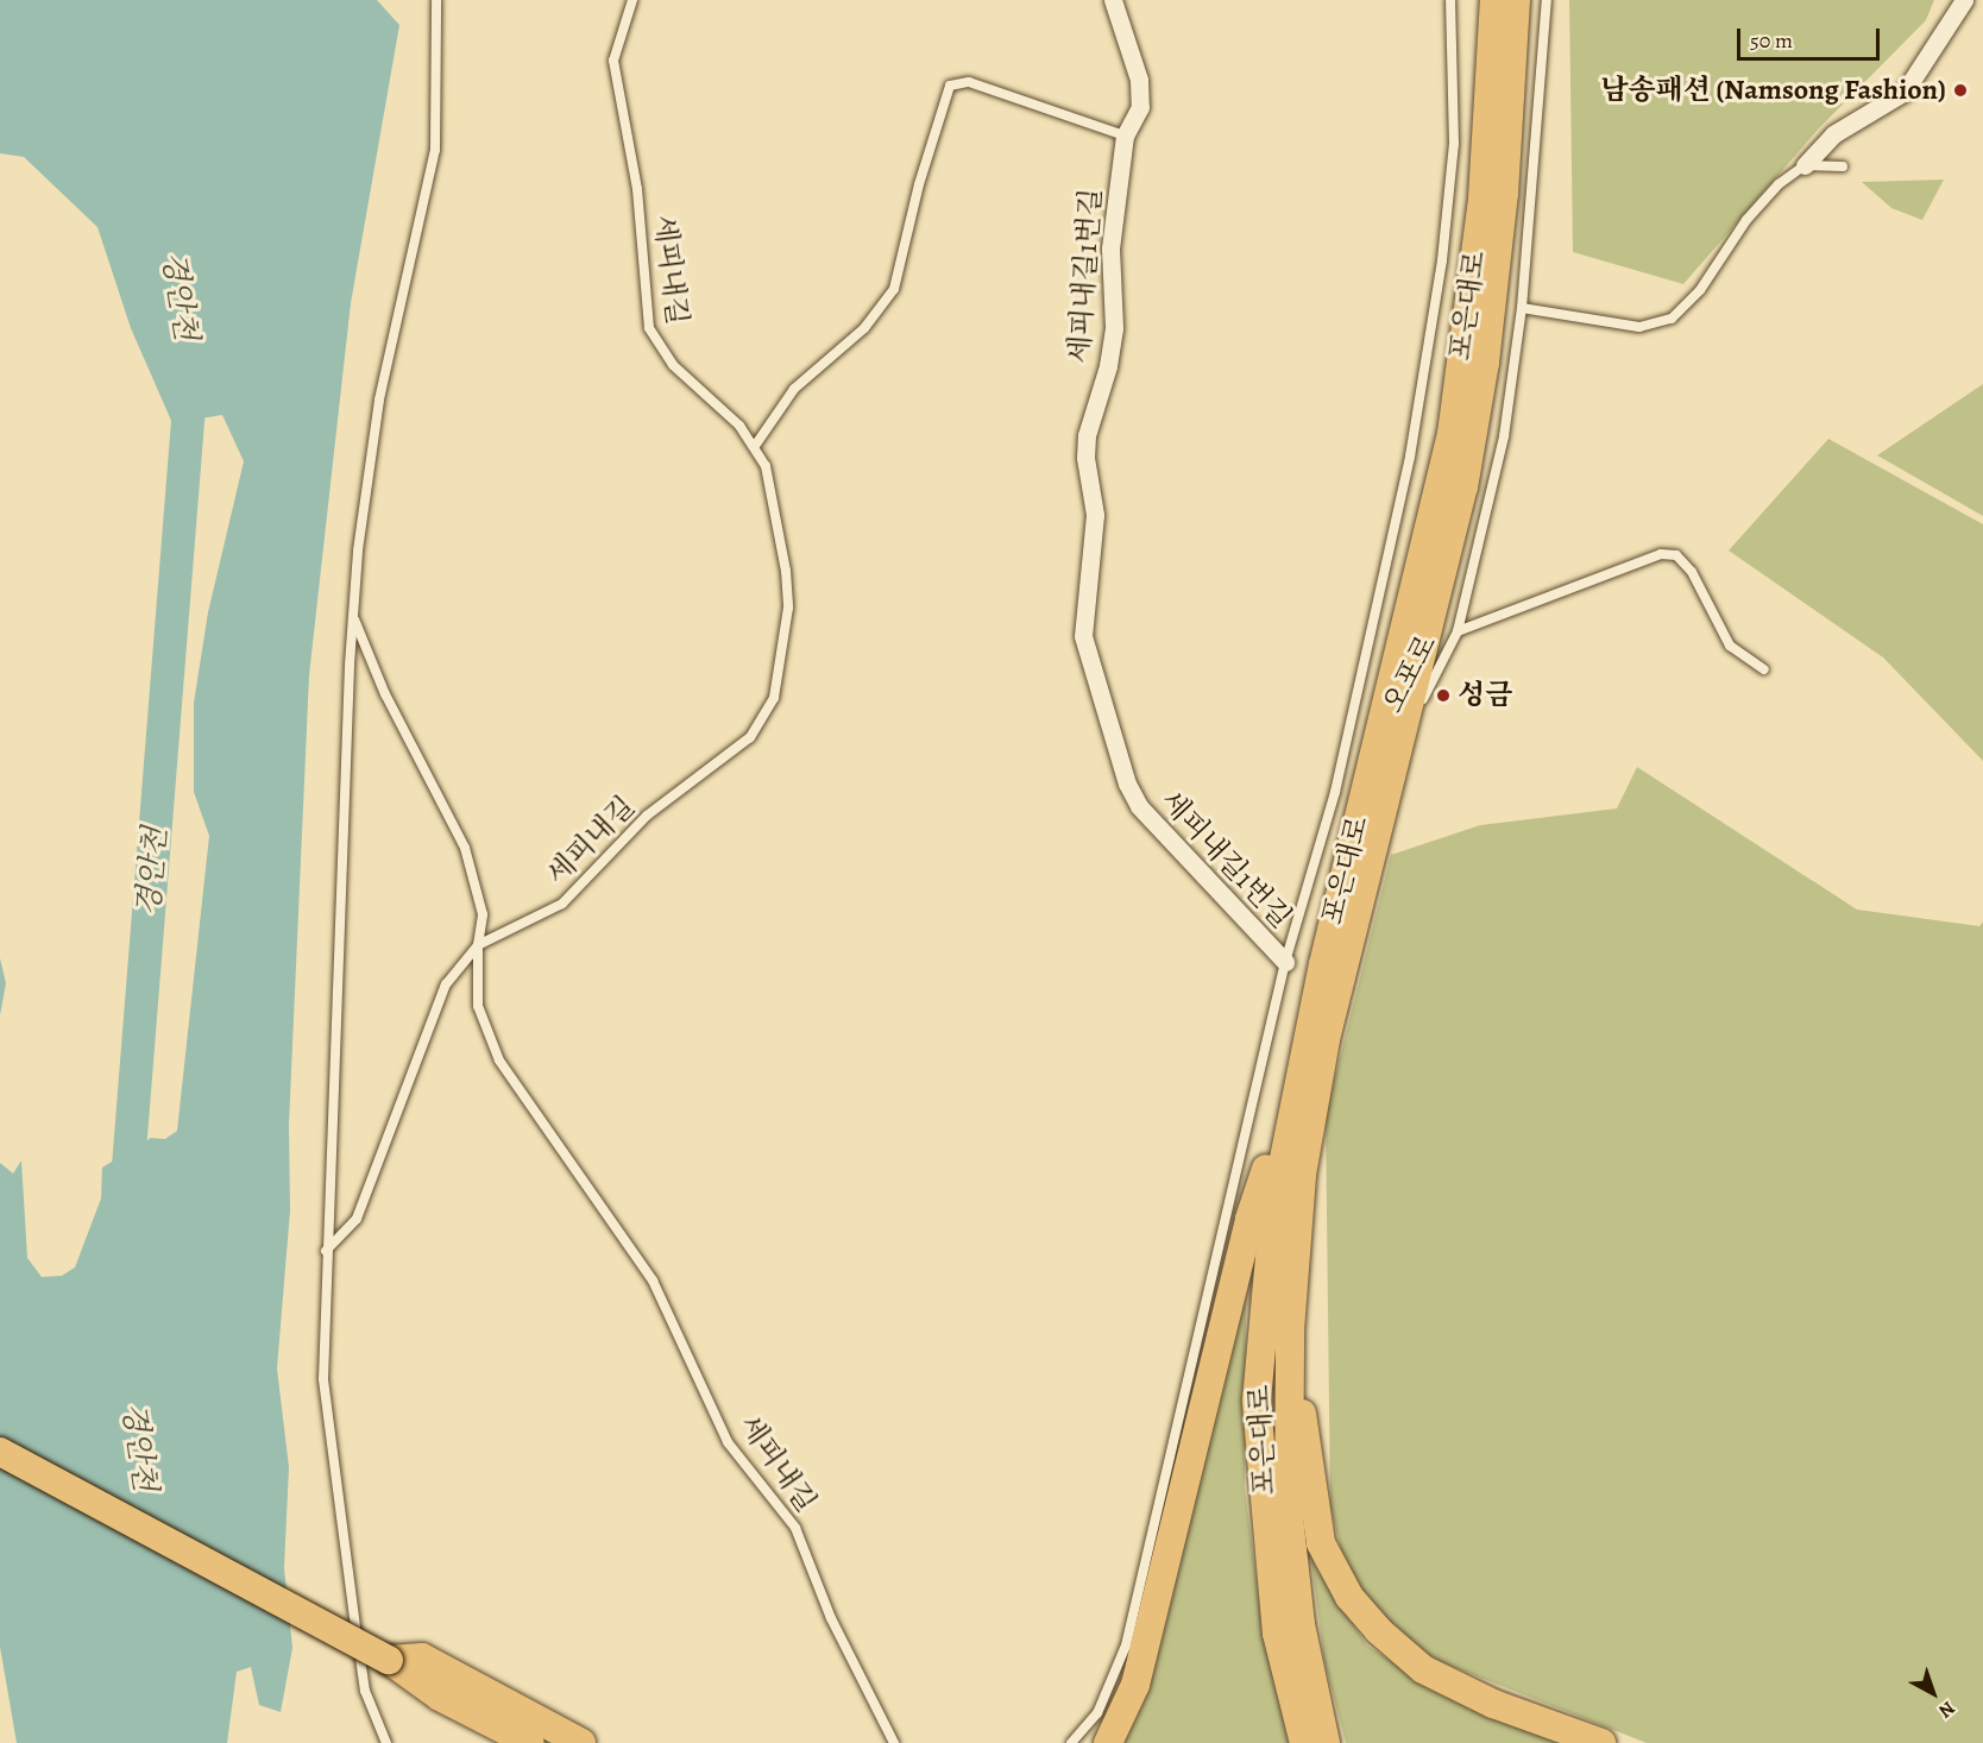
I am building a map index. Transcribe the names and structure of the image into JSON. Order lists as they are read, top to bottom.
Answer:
{
  "streets": {
    "highway": ["포은대로"],
    "street": ["세피내길1번길"],
    "lane": ["세피내길", "오포로"]
  },
  "crossings": [
    ["포은대로", "오포로"]
  ],
  "water": ["경안천"],
  "places": ["남송패션 (Namsong Fashion)", "성금"],
  "scale_bar": "50 m",
  "north": "bottom right"
}
